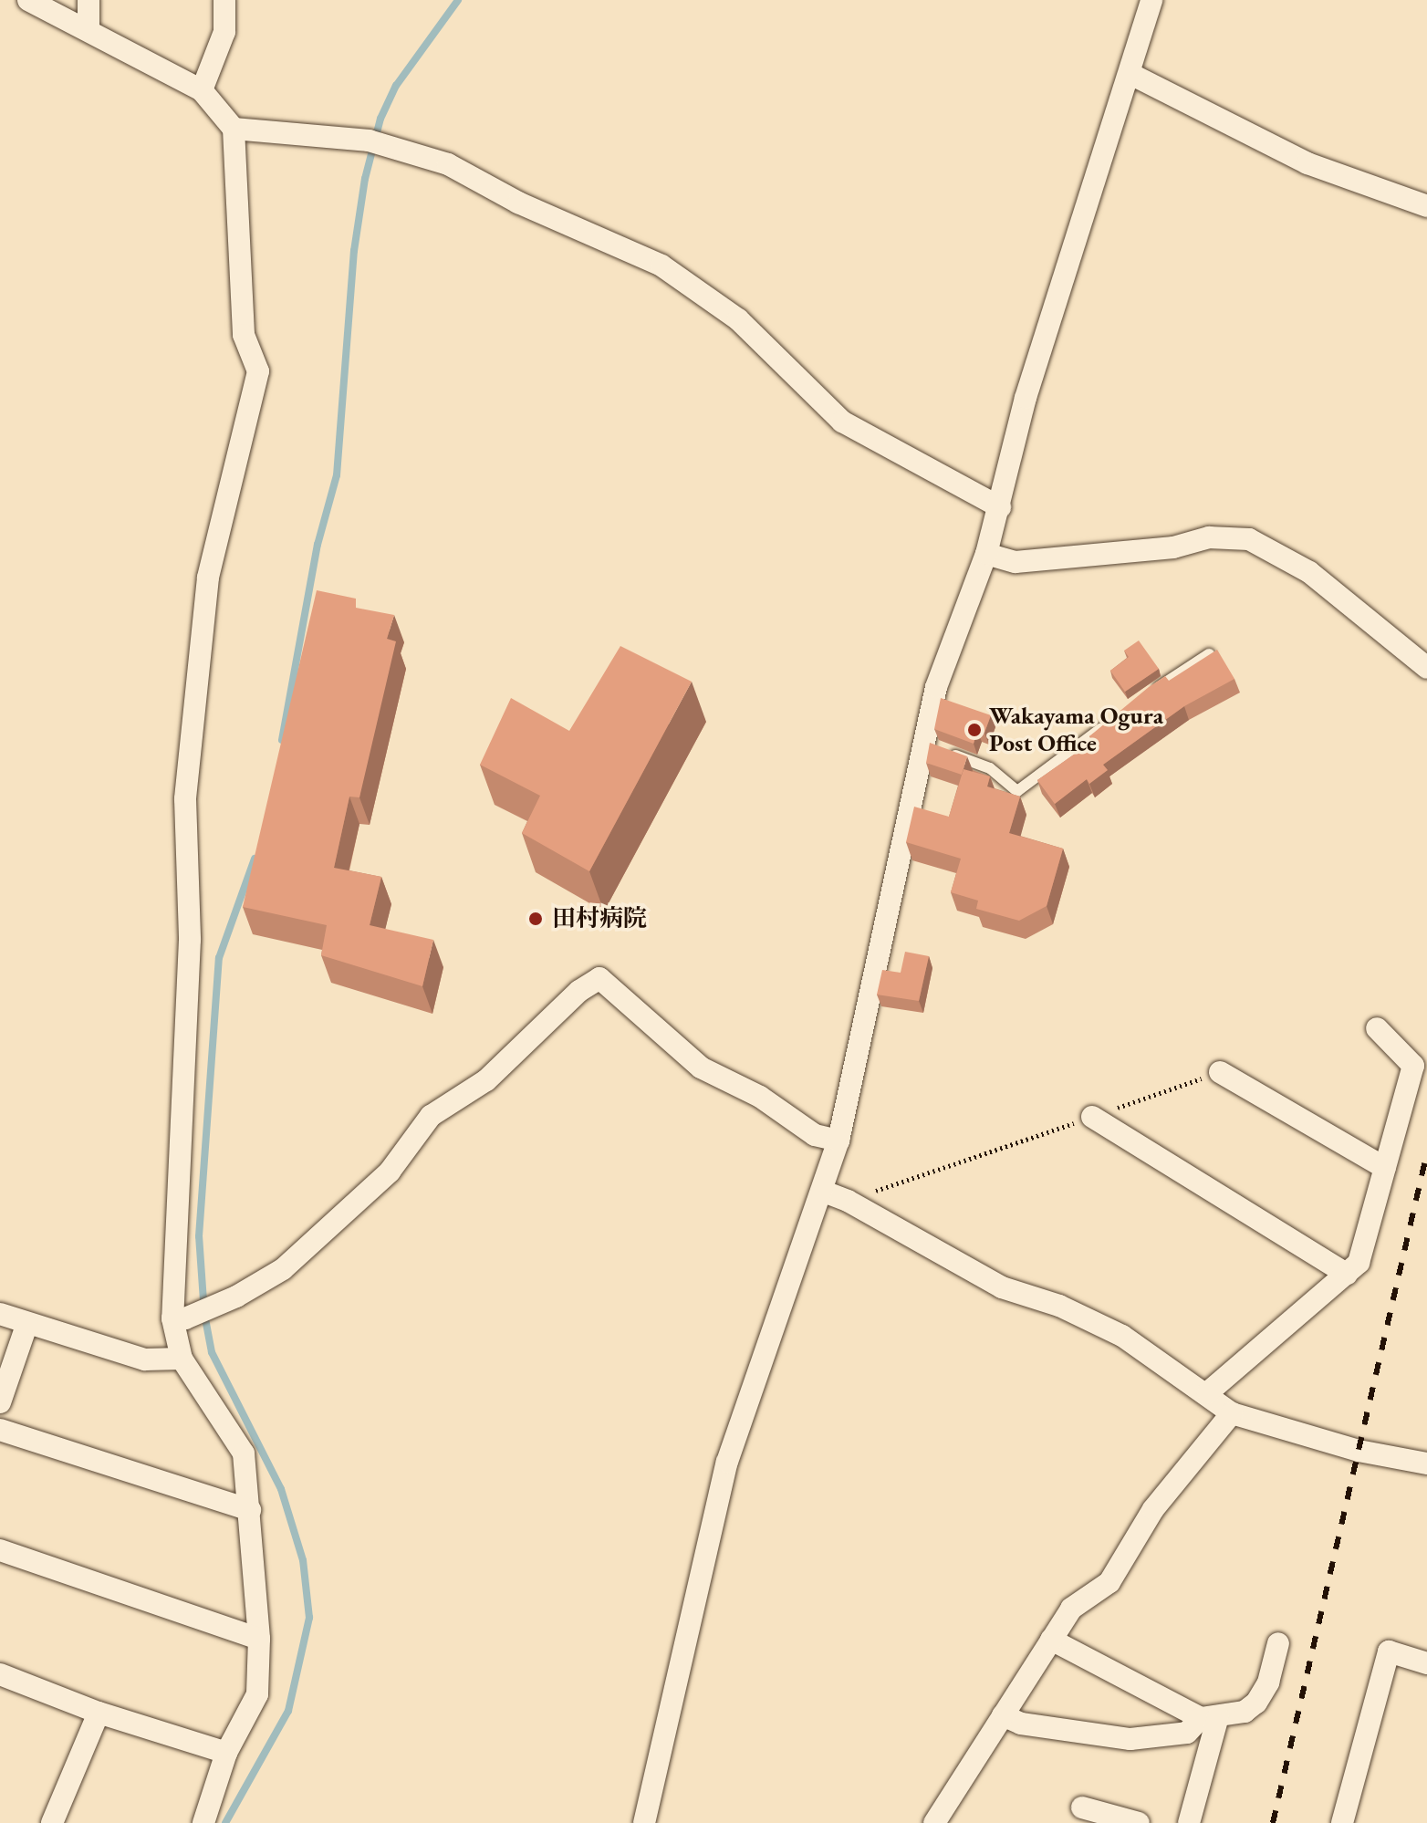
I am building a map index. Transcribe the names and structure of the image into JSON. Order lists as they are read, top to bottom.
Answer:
{
  "places": ["Wakayama Ogura Post Office", "田村病院"]
}
